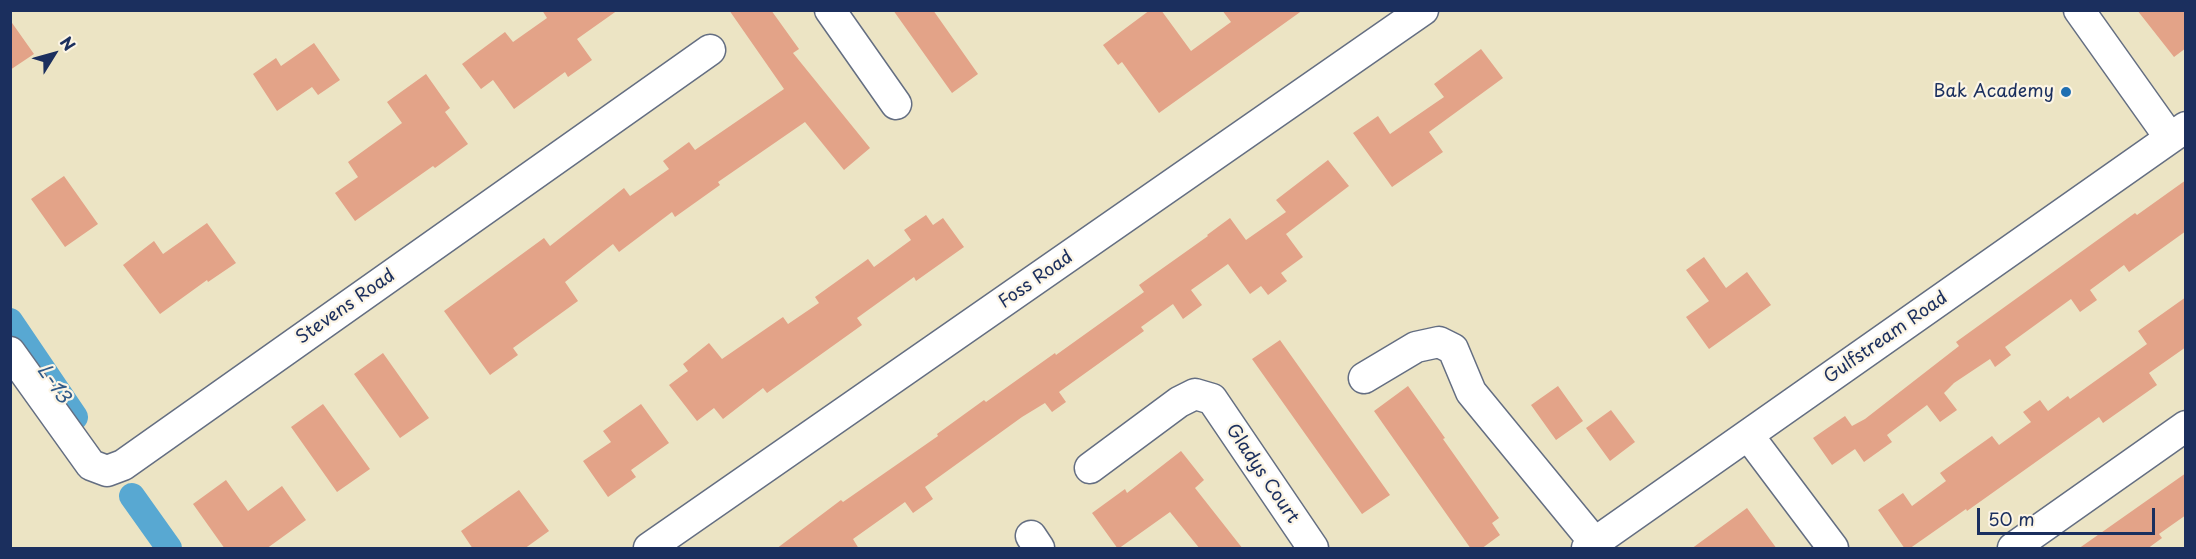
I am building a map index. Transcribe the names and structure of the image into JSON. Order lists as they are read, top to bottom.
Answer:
{
  "streets": {
    "street": [
      "Foss Road",
      "Stevens Road",
      "Gulfstream Road",
      "Gladys Court"
    ]
  },
  "water": ["L-13"],
  "places": ["Bak Academy"],
  "scale_bar": "50 m",
  "north": "top right"
}
